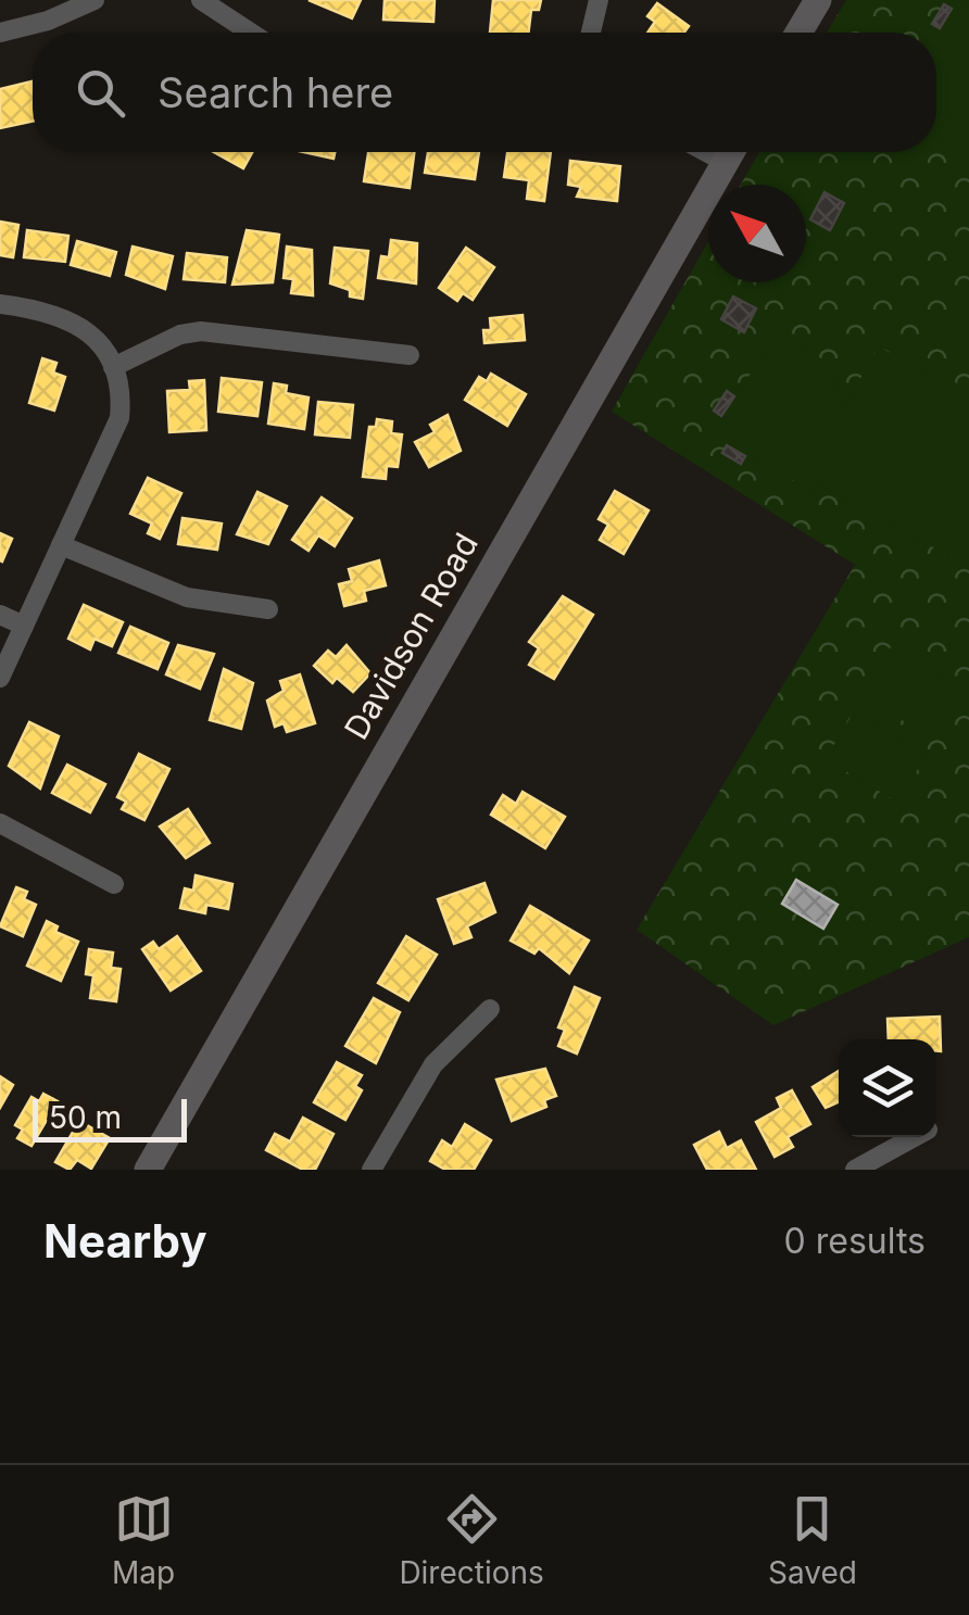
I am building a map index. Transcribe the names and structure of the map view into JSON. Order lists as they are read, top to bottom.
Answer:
{
  "streets": {
    "main road": ["Davidson Road"]
  },
  "scale_bar": "50 m",
  "north": "top left",
  "page": {
    "search": "Search here",
    "scale": "50 m",
    "heading": ["Nearby", "0 results"],
    "nav": ["Map", "Directions", "Saved"]
  }
}
